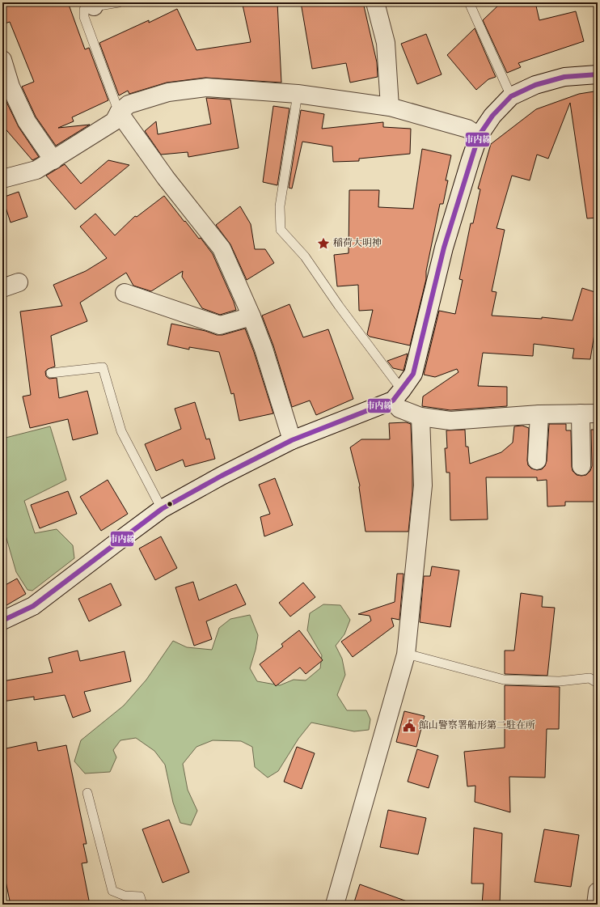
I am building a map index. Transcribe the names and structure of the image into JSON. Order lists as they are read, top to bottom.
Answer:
{
  "places": {
    "place": ["稲荷大明神"],
    "public building": ["館山警察署船形第二駐在所"]
  },
  "lines": ["transit line 市内線"]
}
